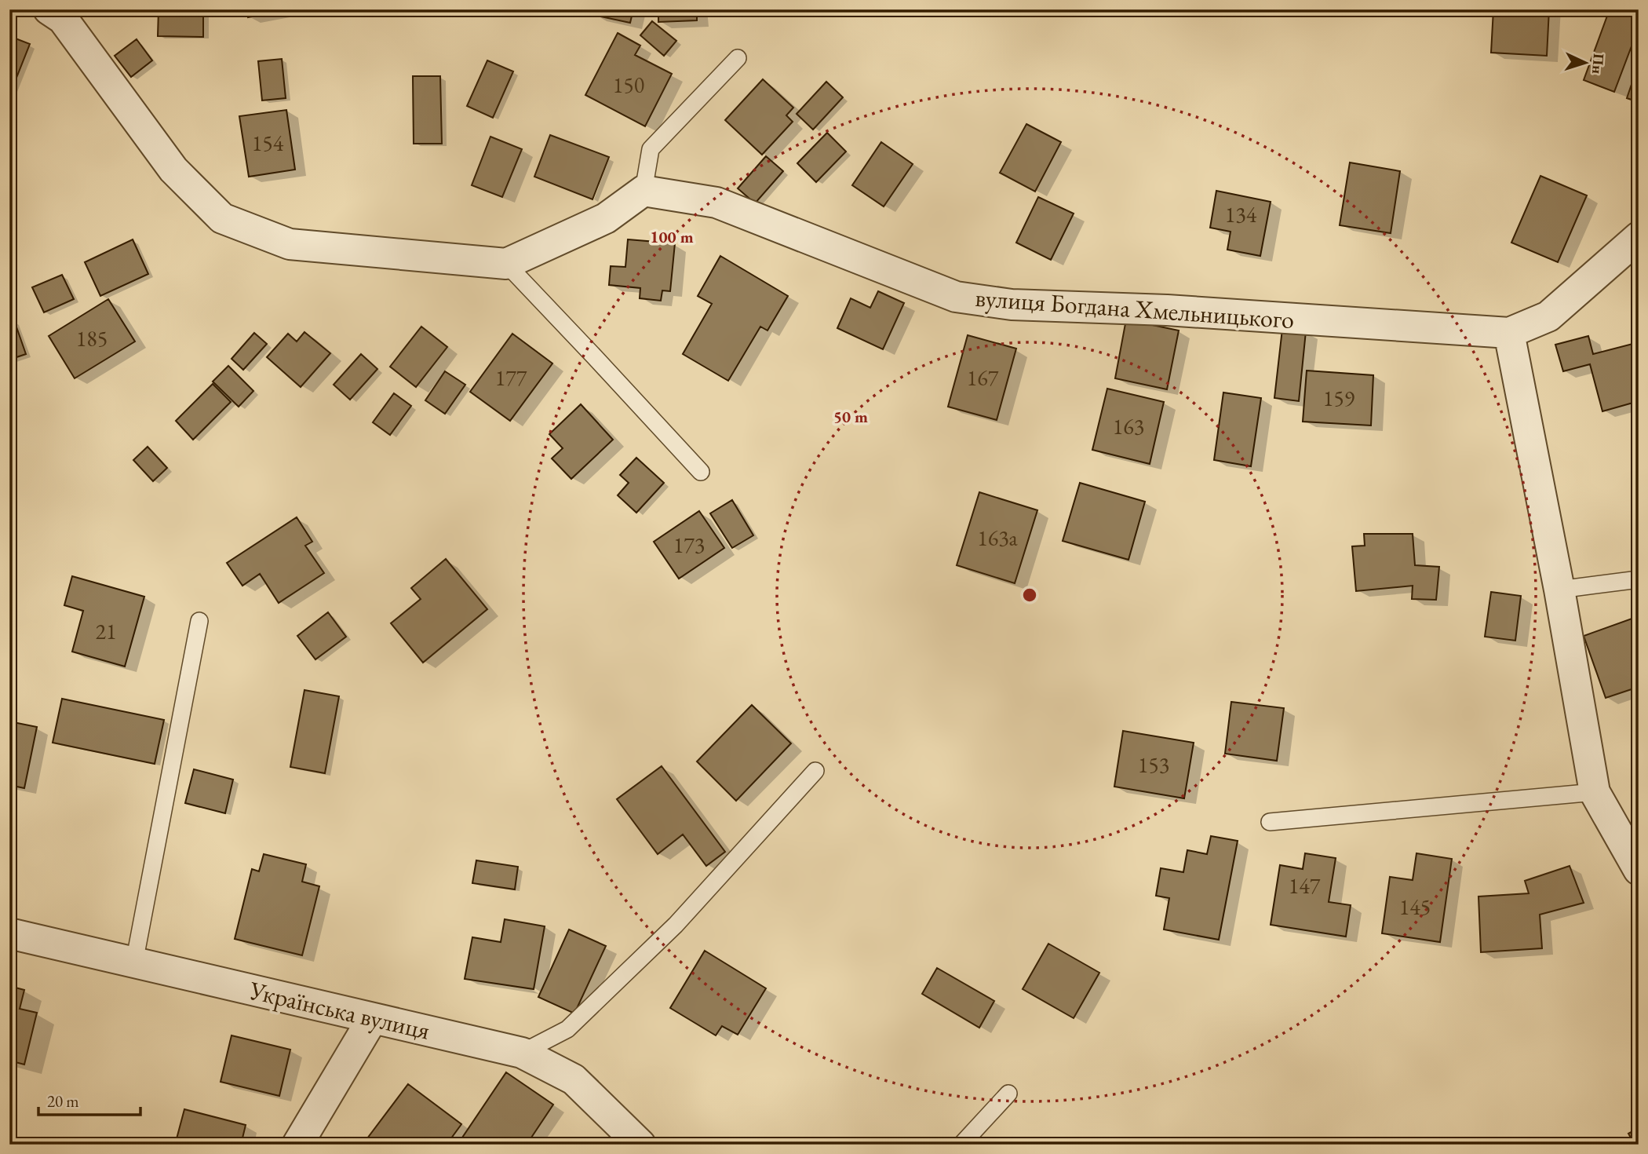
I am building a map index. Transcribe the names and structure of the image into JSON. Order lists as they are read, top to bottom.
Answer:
{
  "streets": {
    "street": ["вулиця Богдана Хмельницького", "Українська вулиця"]
  },
  "house_numbers": [
    "150",
    "154",
    "134",
    "185",
    "177",
    "167",
    "159",
    "163",
    "163а",
    "173",
    "21",
    "153",
    "147",
    "145"
  ],
  "scale_bar": "20 m",
  "north": "right",
  "rings": ["100 m", "50 m"]
}
